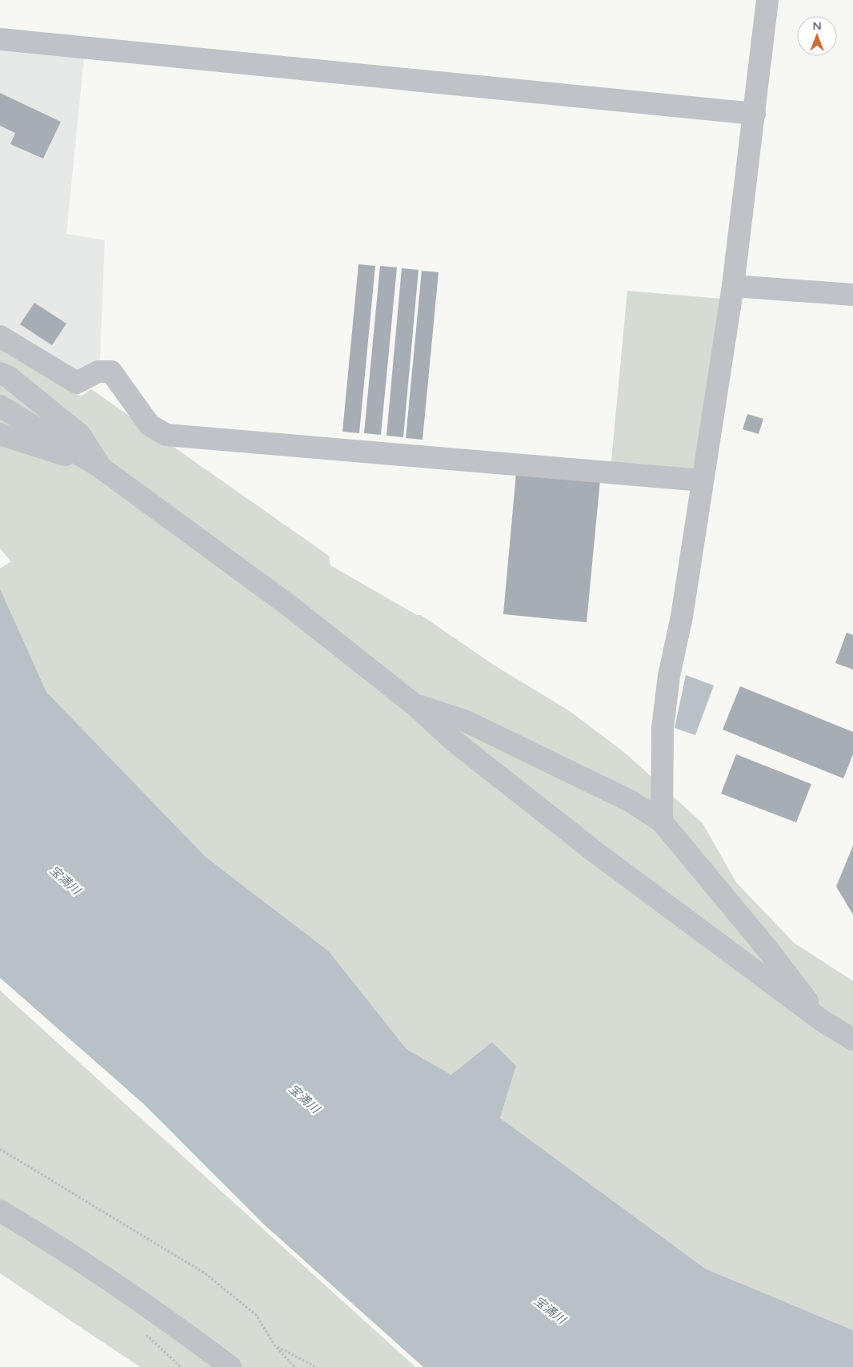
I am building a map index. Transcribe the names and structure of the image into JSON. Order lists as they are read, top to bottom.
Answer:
{
  "water": ["宝満川"],
  "north": "top"
}
